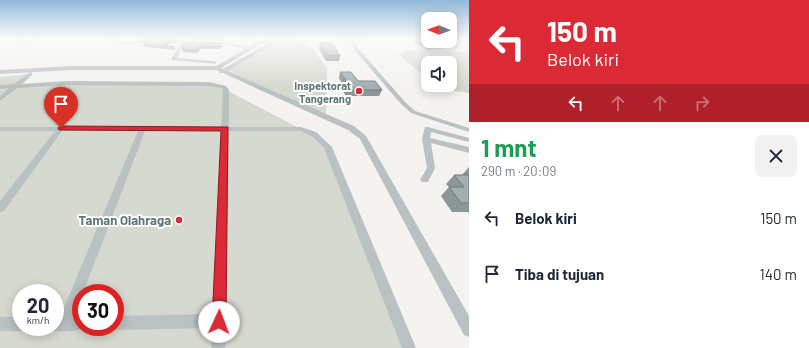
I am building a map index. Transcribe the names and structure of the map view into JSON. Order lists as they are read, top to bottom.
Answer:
{
  "places": ["Inspektorat Tangerang", "Taman Olahraga"],
  "north": "left",
  "page": {
    "turn": ["150 m", "Belok kiri"],
    "heading": ["1 mnt", "290 m · 20:09"],
    "list": [
      {
        "name": "Belok kiri",
        "value": "150 m"
      },
      {
        "name": "Tiba di tujuan",
        "value": "140 m"
      }
    ],
    "speed": "20 km/h",
    "limit": "30"
  }
}
